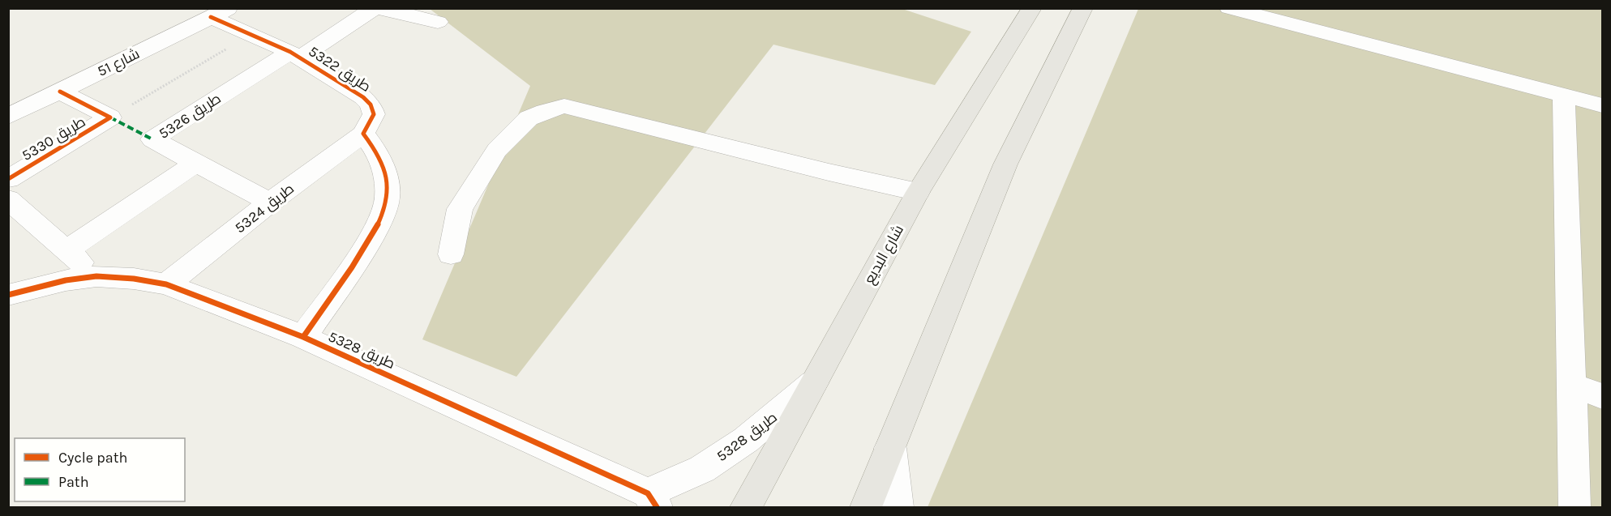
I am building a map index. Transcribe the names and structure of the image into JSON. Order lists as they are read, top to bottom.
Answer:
{
  "streets": {
    "main road": ["شارع البديع"],
    "street": [
      "شارع 51",
      "طريق 5322",
      "طريق 5326",
      "طريق 5330",
      "طريق 5324",
      "طريق 5328"
    ]
  },
  "crossings": [
    ["شارع 51", "طريق 5322"],
    ["طريق 5322", "طريق 5326"],
    ["طريق 5322", "طريق 5324"],
    ["طريق 5326", "طريق 5324"],
    ["طريق 5324", "طريق 5328"],
    ["شارع البديع", "طريق 5328"]
  ],
  "legend": ["Cycle path", "Path"]
}
